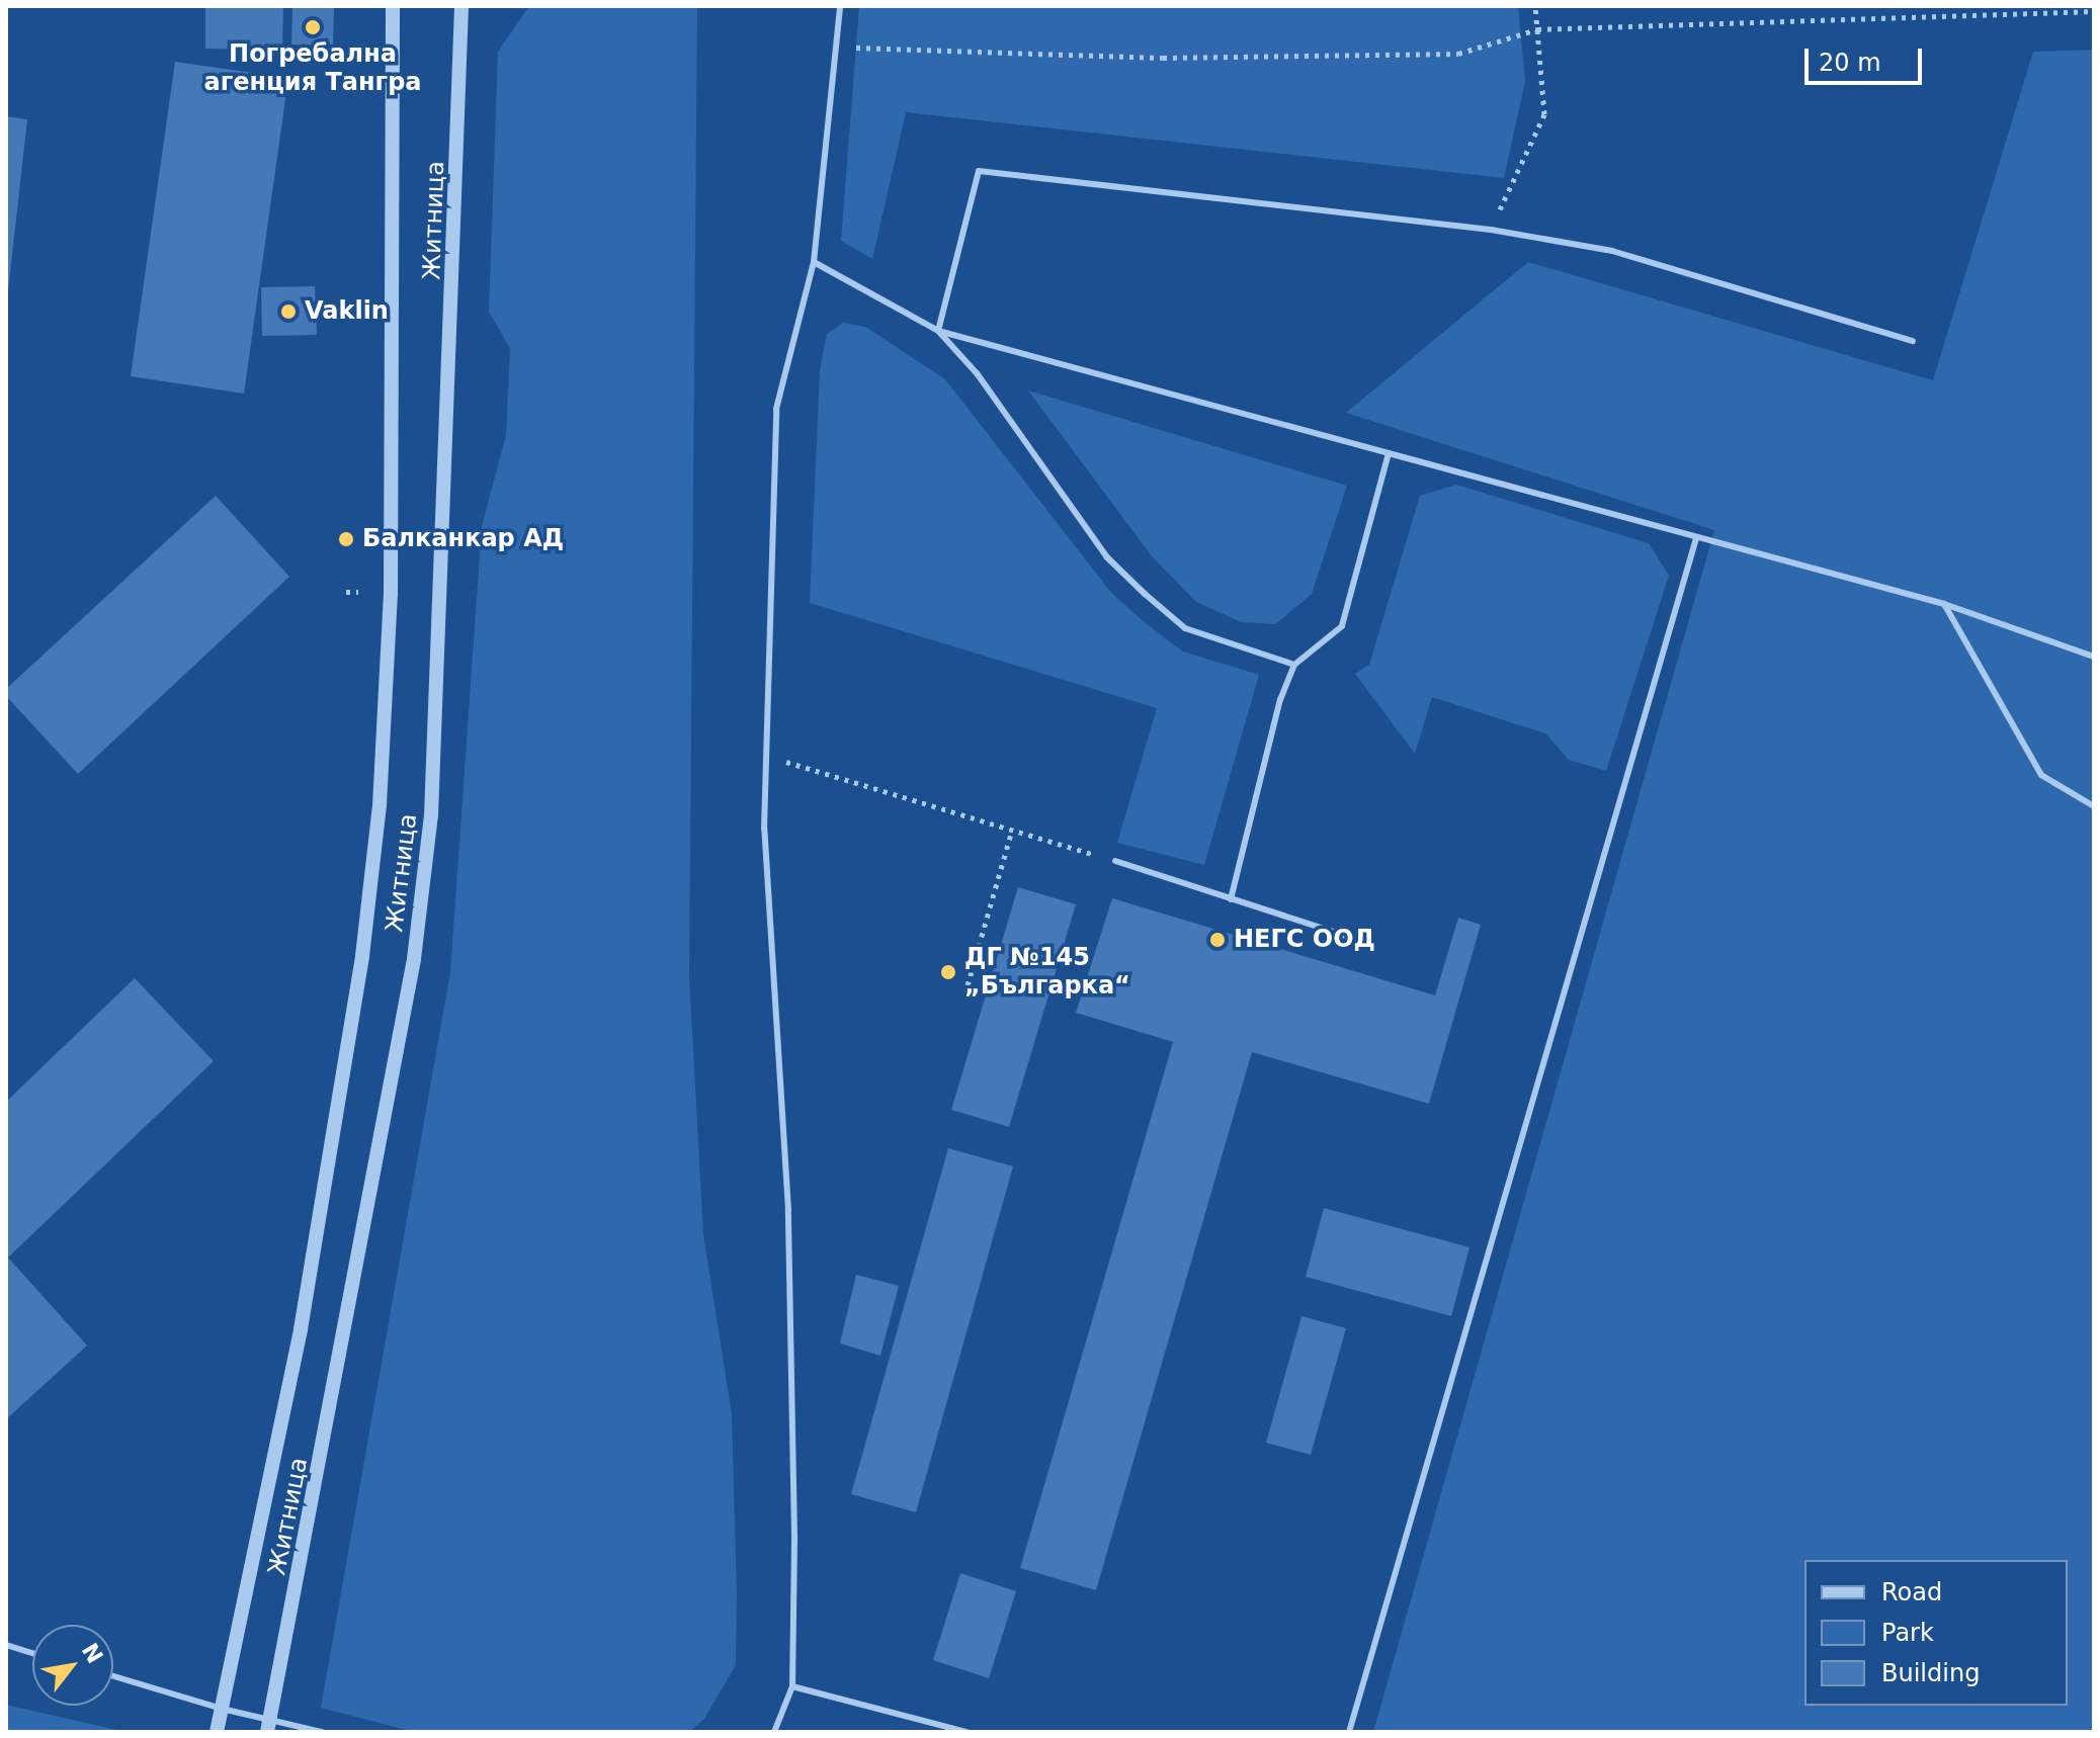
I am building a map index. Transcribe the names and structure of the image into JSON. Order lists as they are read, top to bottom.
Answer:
{
  "streets": {
    "street": ["Житница"]
  },
  "places": [
    "Погребална агенция Тангра",
    "Vaklin",
    "Балканкар АД",
    "НЕГС ООД",
    "ДГ №145 „Българка“"
  ],
  "legend": ["Road", "Park", "Building"],
  "scale_bar": "20 m",
  "north": "top right"
}
